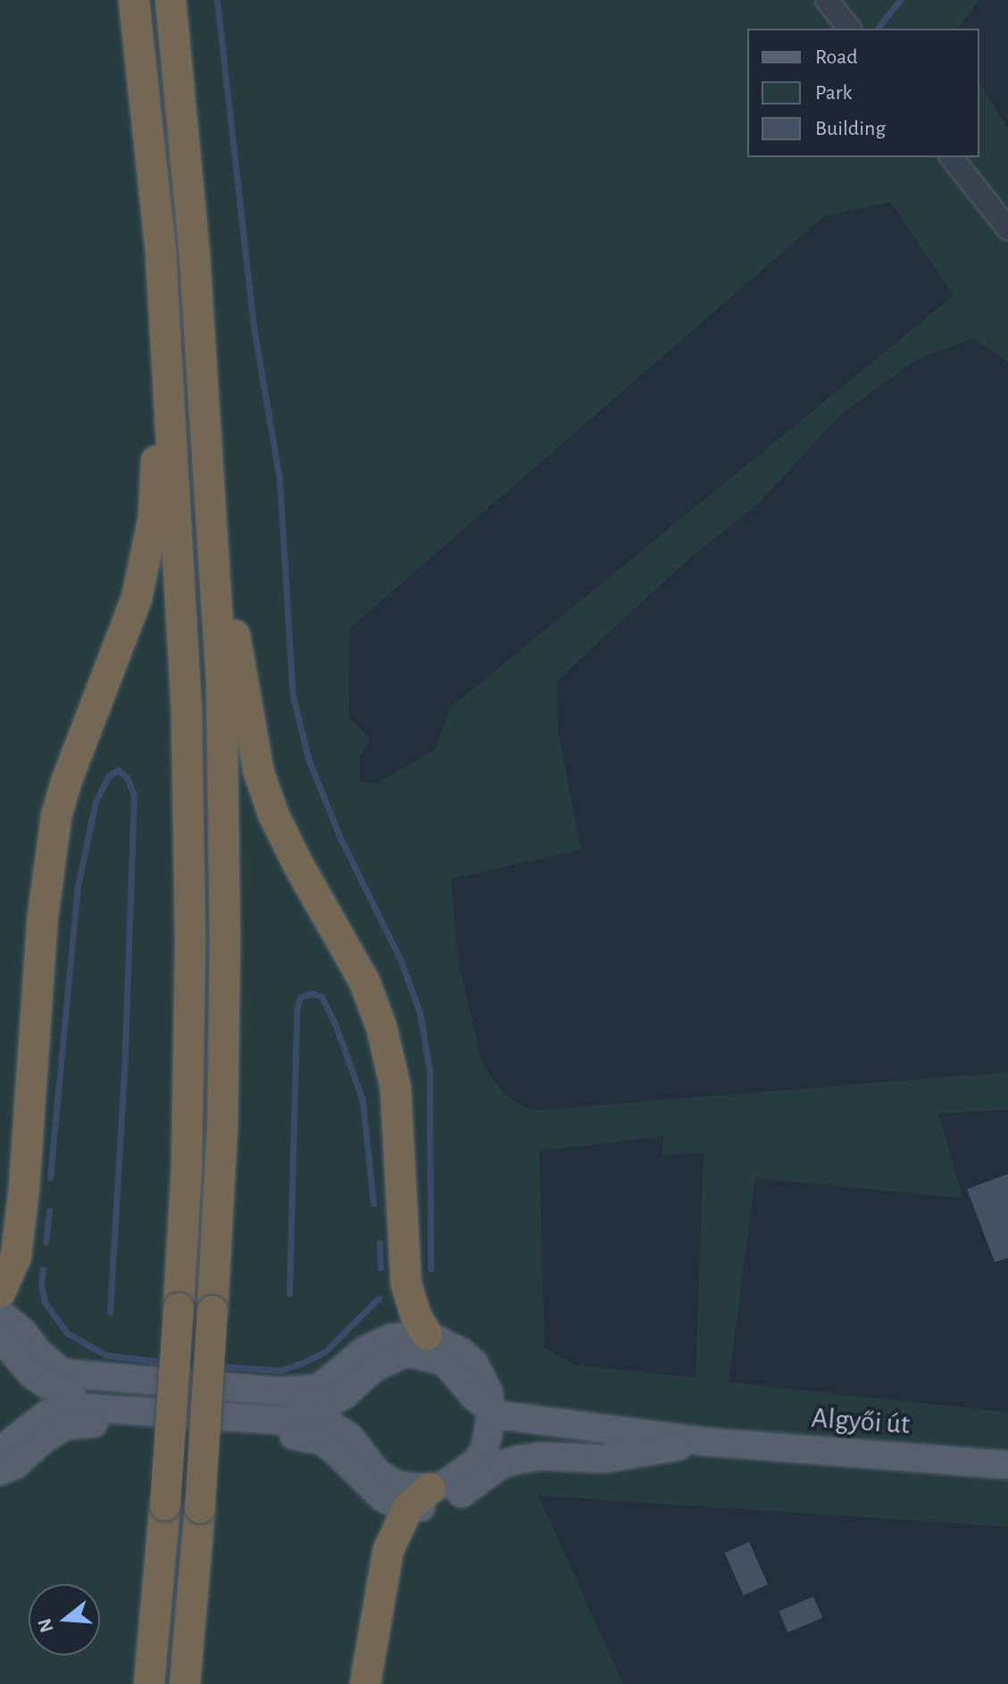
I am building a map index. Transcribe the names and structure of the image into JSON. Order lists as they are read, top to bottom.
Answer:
{
  "streets": {
    "main road": ["Algyői út"]
  },
  "legend": ["Road", "Park", "Building"],
  "north": "left"
}
